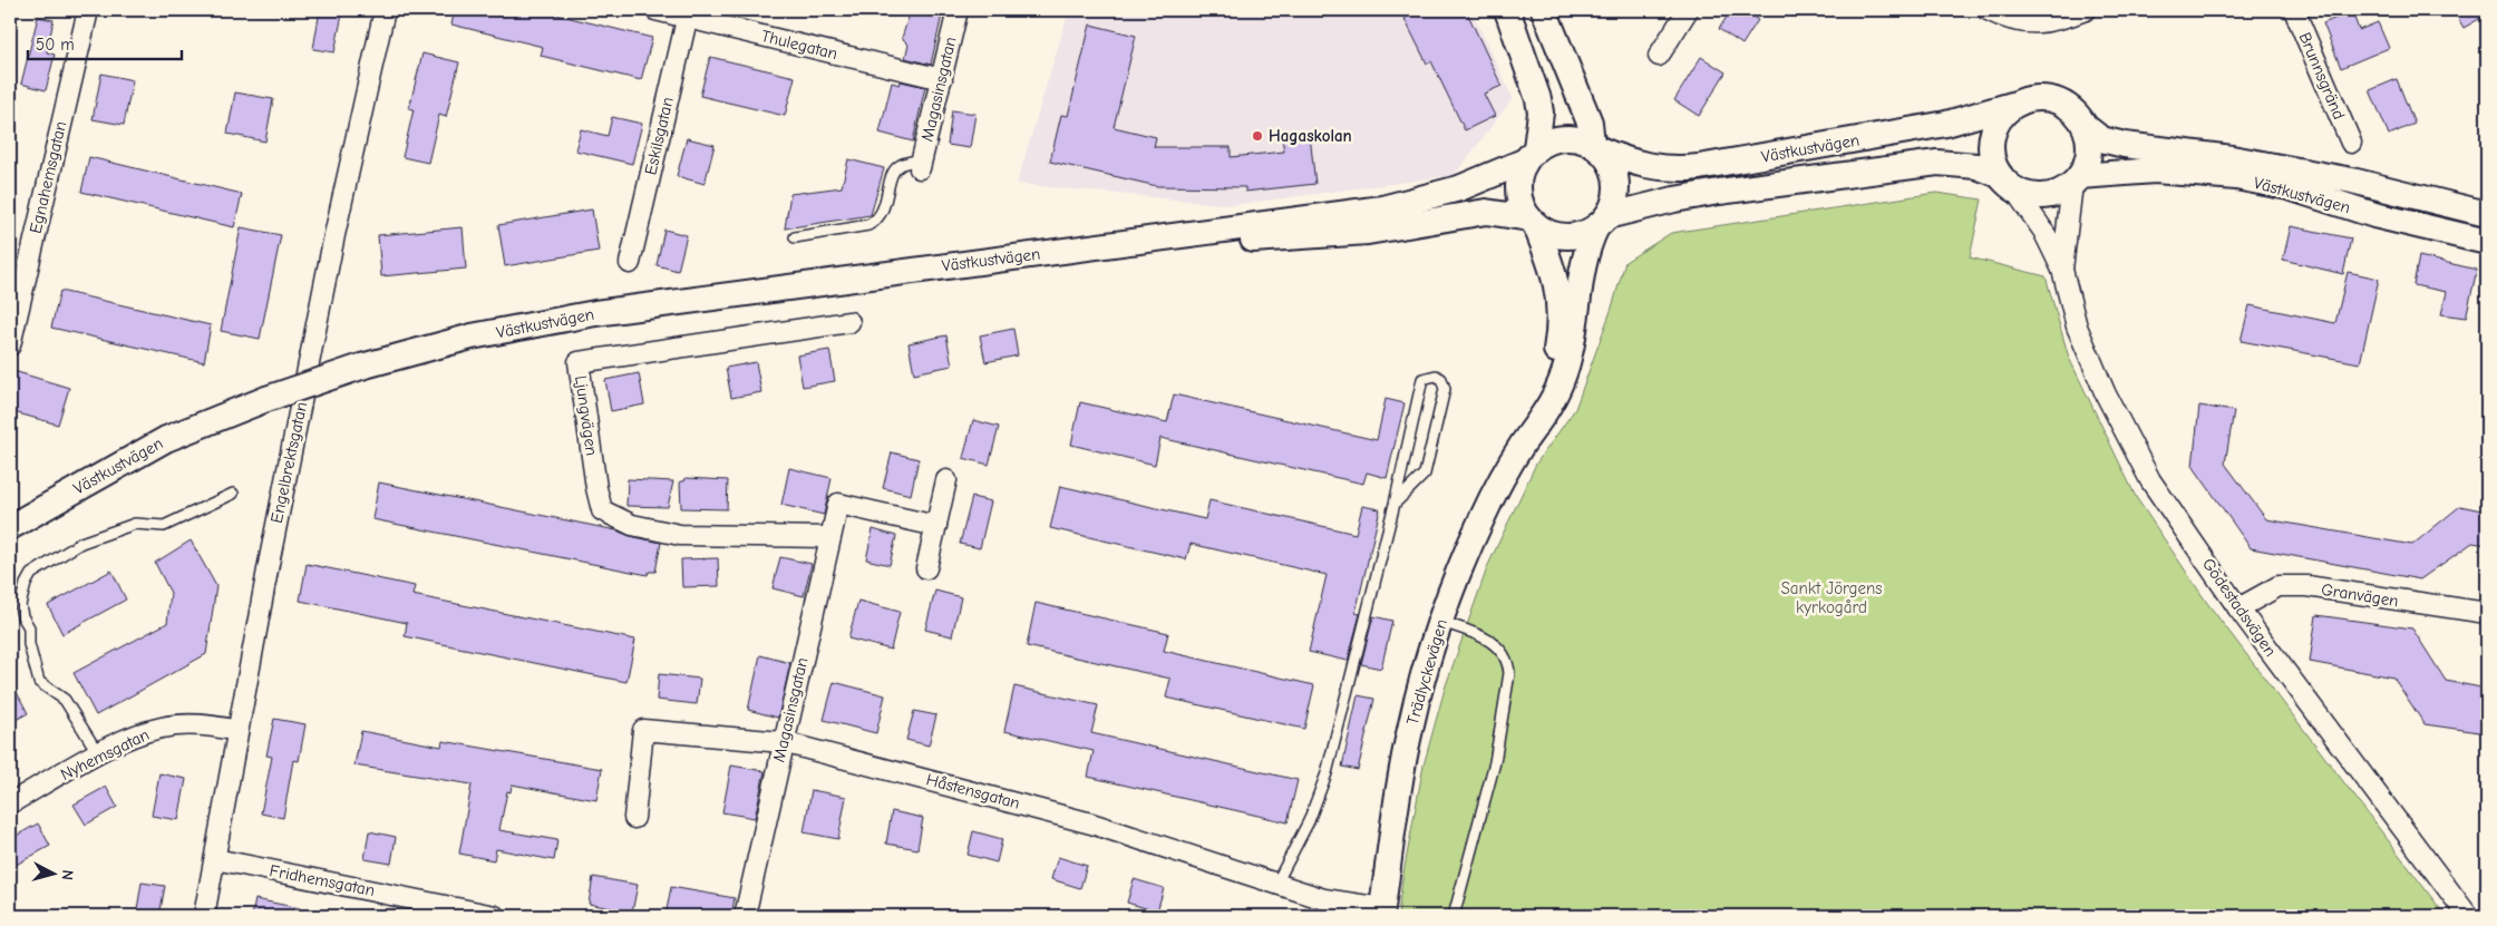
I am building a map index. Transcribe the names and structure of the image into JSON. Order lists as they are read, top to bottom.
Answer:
{
  "streets": {
    "street": [
      "Thulegatan",
      "Brunnsgränd",
      "Magasinsgatan",
      "Eskilsgatan",
      "Västkustvägen",
      "Egnahemsgatan",
      "Ljungvägen",
      "Engelbrektsgatan",
      "Granvägen",
      "Gödestadsvägen",
      "Trädlyckevägen",
      "Nyhemsgatan",
      "Håstensgatan",
      "Fridhemsgatan"
    ]
  },
  "crossings": [
    ["Thulegatan", "Magasinsgatan"],
    ["Thulegatan", "Eskilsgatan"],
    ["Magasinsgatan", "Ljungvägen"],
    ["Magasinsgatan", "Håstensgatan"],
    ["Västkustvägen", "Gödestadsvägen"],
    ["Västkustvägen", "Trädlyckevägen"],
    ["Engelbrektsgatan", "Nyhemsgatan"],
    ["Engelbrektsgatan", "Fridhemsgatan"],
    ["Granvägen", "Gödestadsvägen"],
    ["Trädlyckevägen", "Håstensgatan"]
  ],
  "parks": ["Sankt Jörgens kyrkogård"],
  "places": ["Hagaskolan"],
  "scale_bar": "50 m",
  "north": "right"
}
